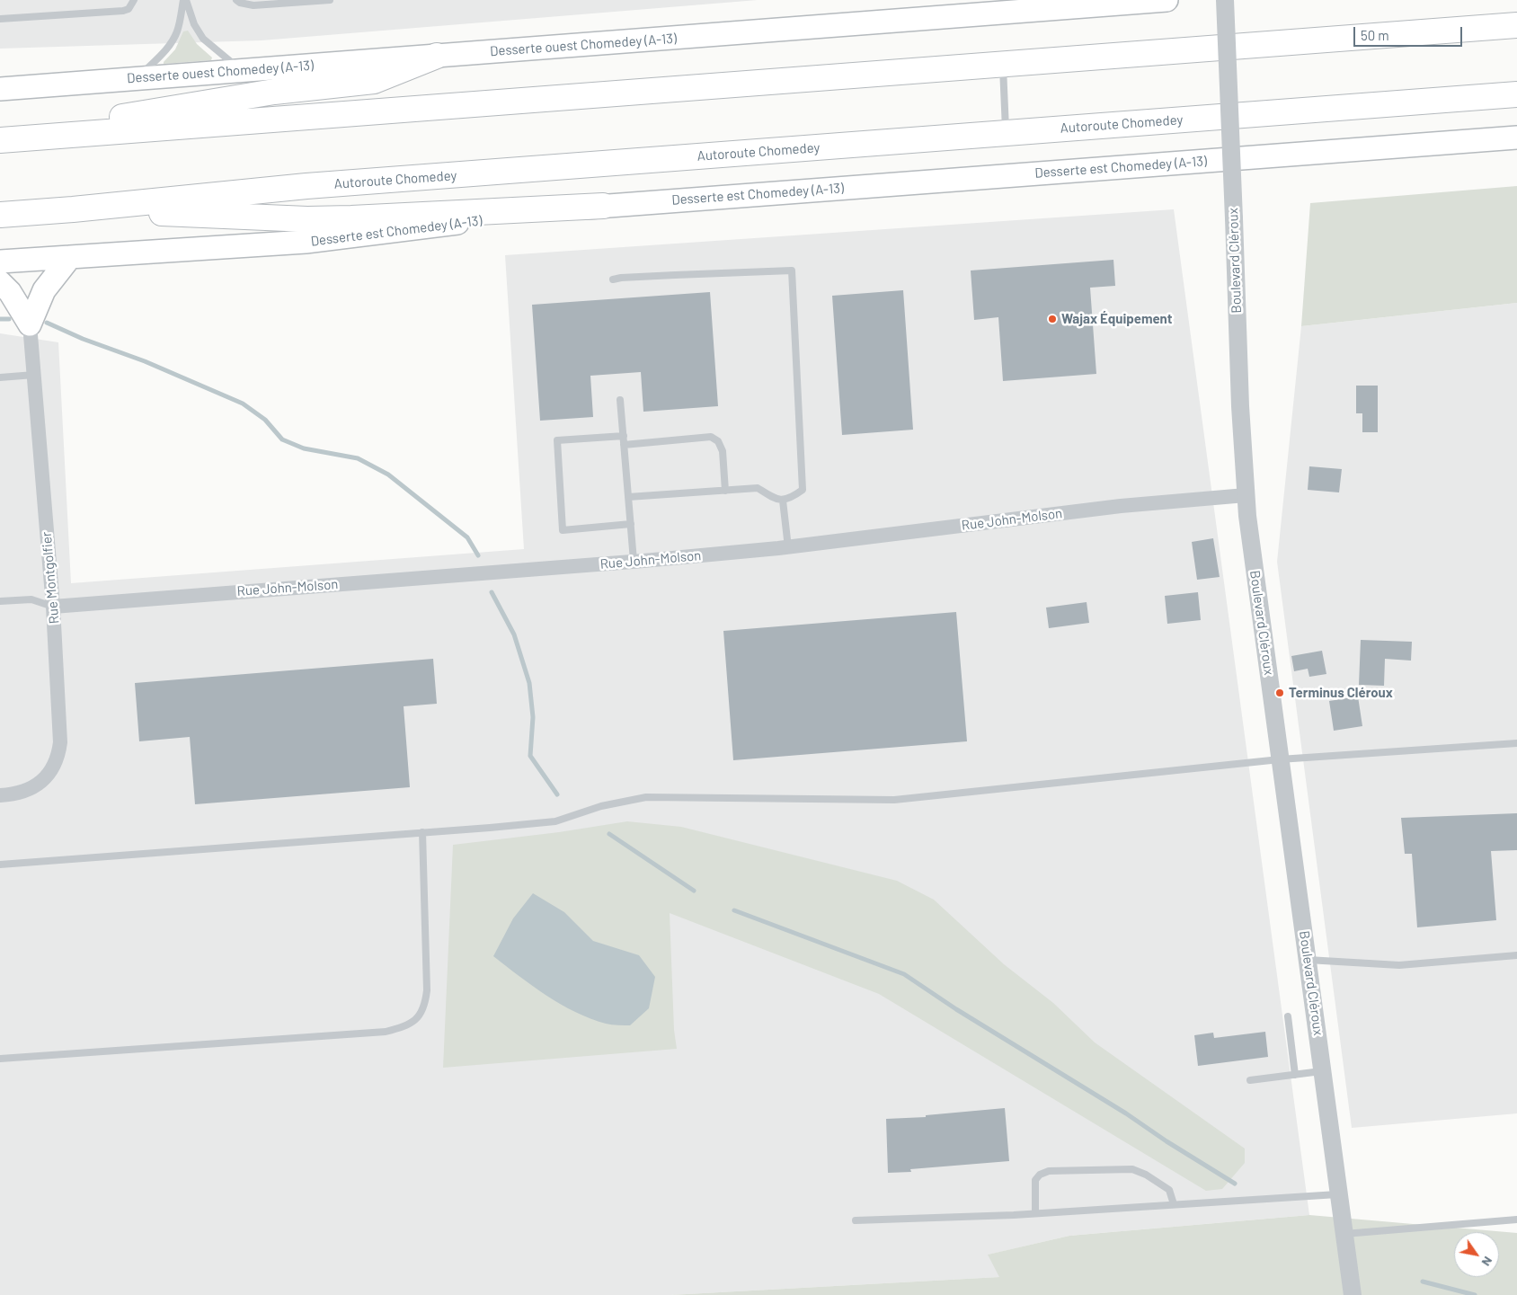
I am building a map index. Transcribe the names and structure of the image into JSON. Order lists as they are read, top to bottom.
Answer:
{
  "streets": {
    "highway": ["Autoroute Chomedey"],
    "main road": ["Desserte ouest Chomedey (A-13)", "Desserte est Chomedey (A-13)"],
    "street": ["Boulevard Cléroux", "Rue John-Molson", "Rue Montgolfier"]
  },
  "crossings": [
    ["Boulevard Cléroux", "Rue John-Molson"],
    ["Rue John-Molson", "Rue Montgolfier"]
  ],
  "places": ["Wajax Équipement", "Terminus Cléroux"],
  "scale_bar": "50 m",
  "north": "bottom right"
}
